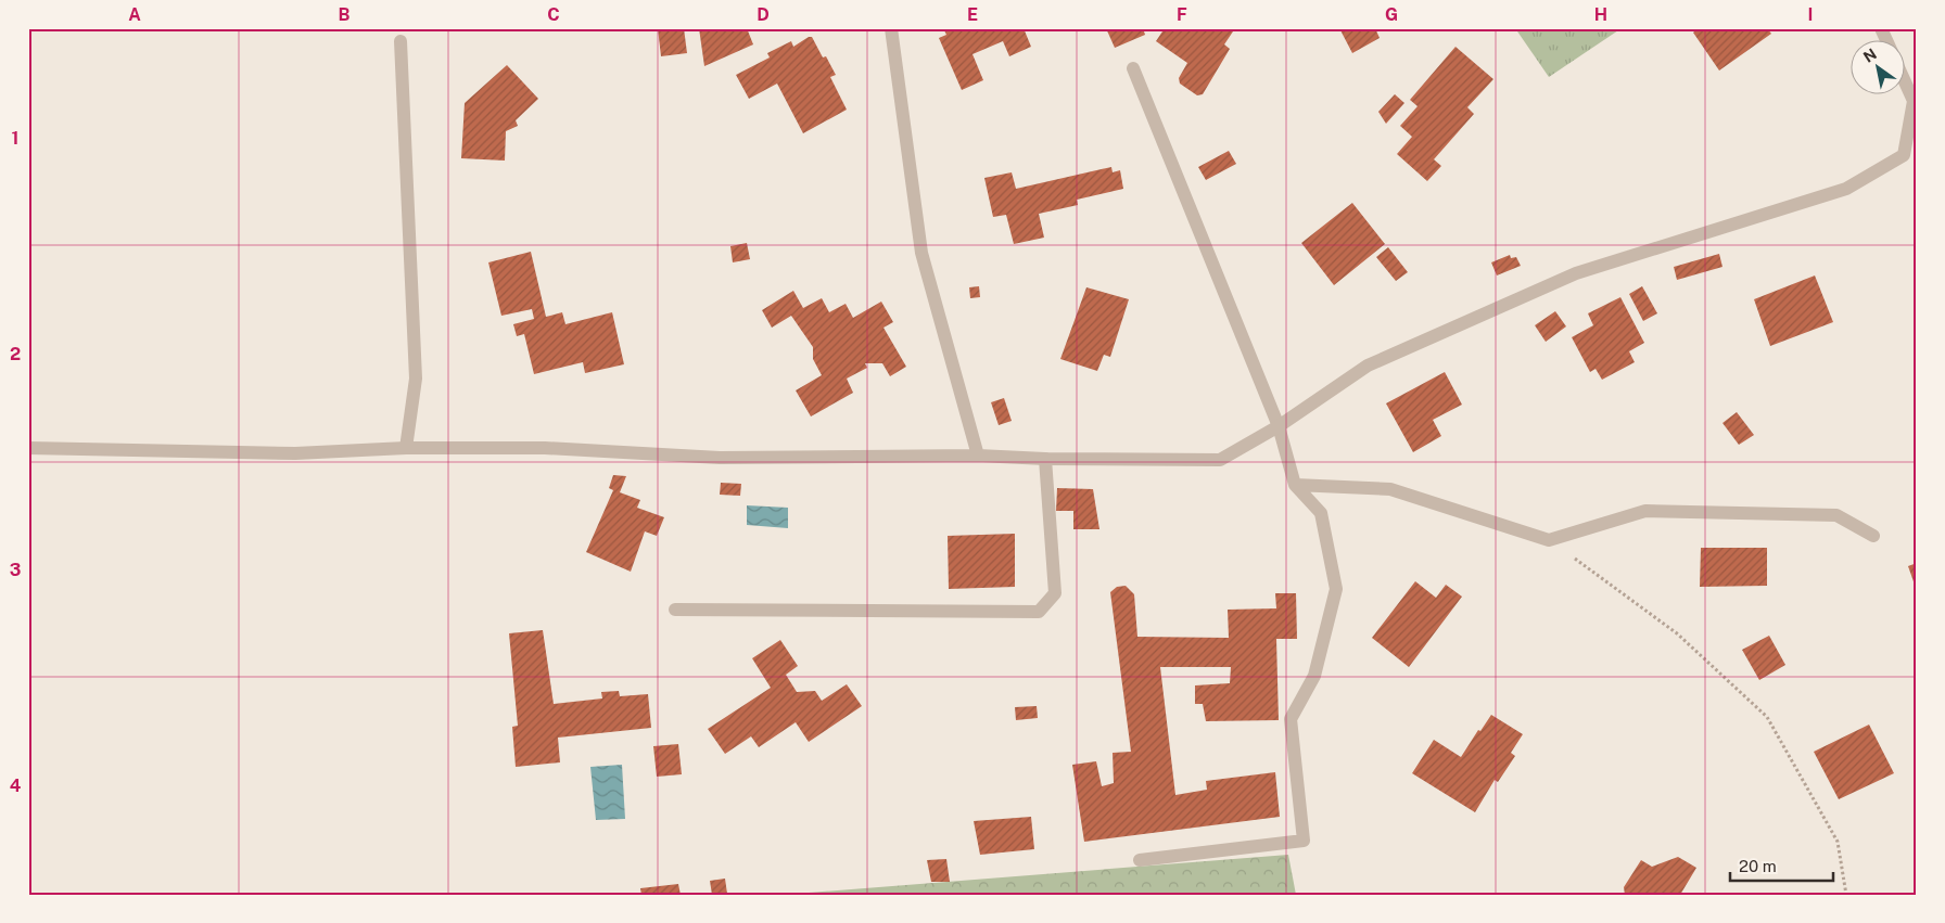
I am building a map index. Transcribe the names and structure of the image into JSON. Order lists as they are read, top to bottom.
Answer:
{
  "scale_bar": "20 m",
  "north": "top left",
  "grid": {
    "columns": [
      "A",
      "B",
      "C",
      "D",
      "E",
      "F",
      "G",
      "H",
      "I"
    ],
    "rows": [
      "1",
      "2",
      "3",
      "4"
    ]
  }
}
